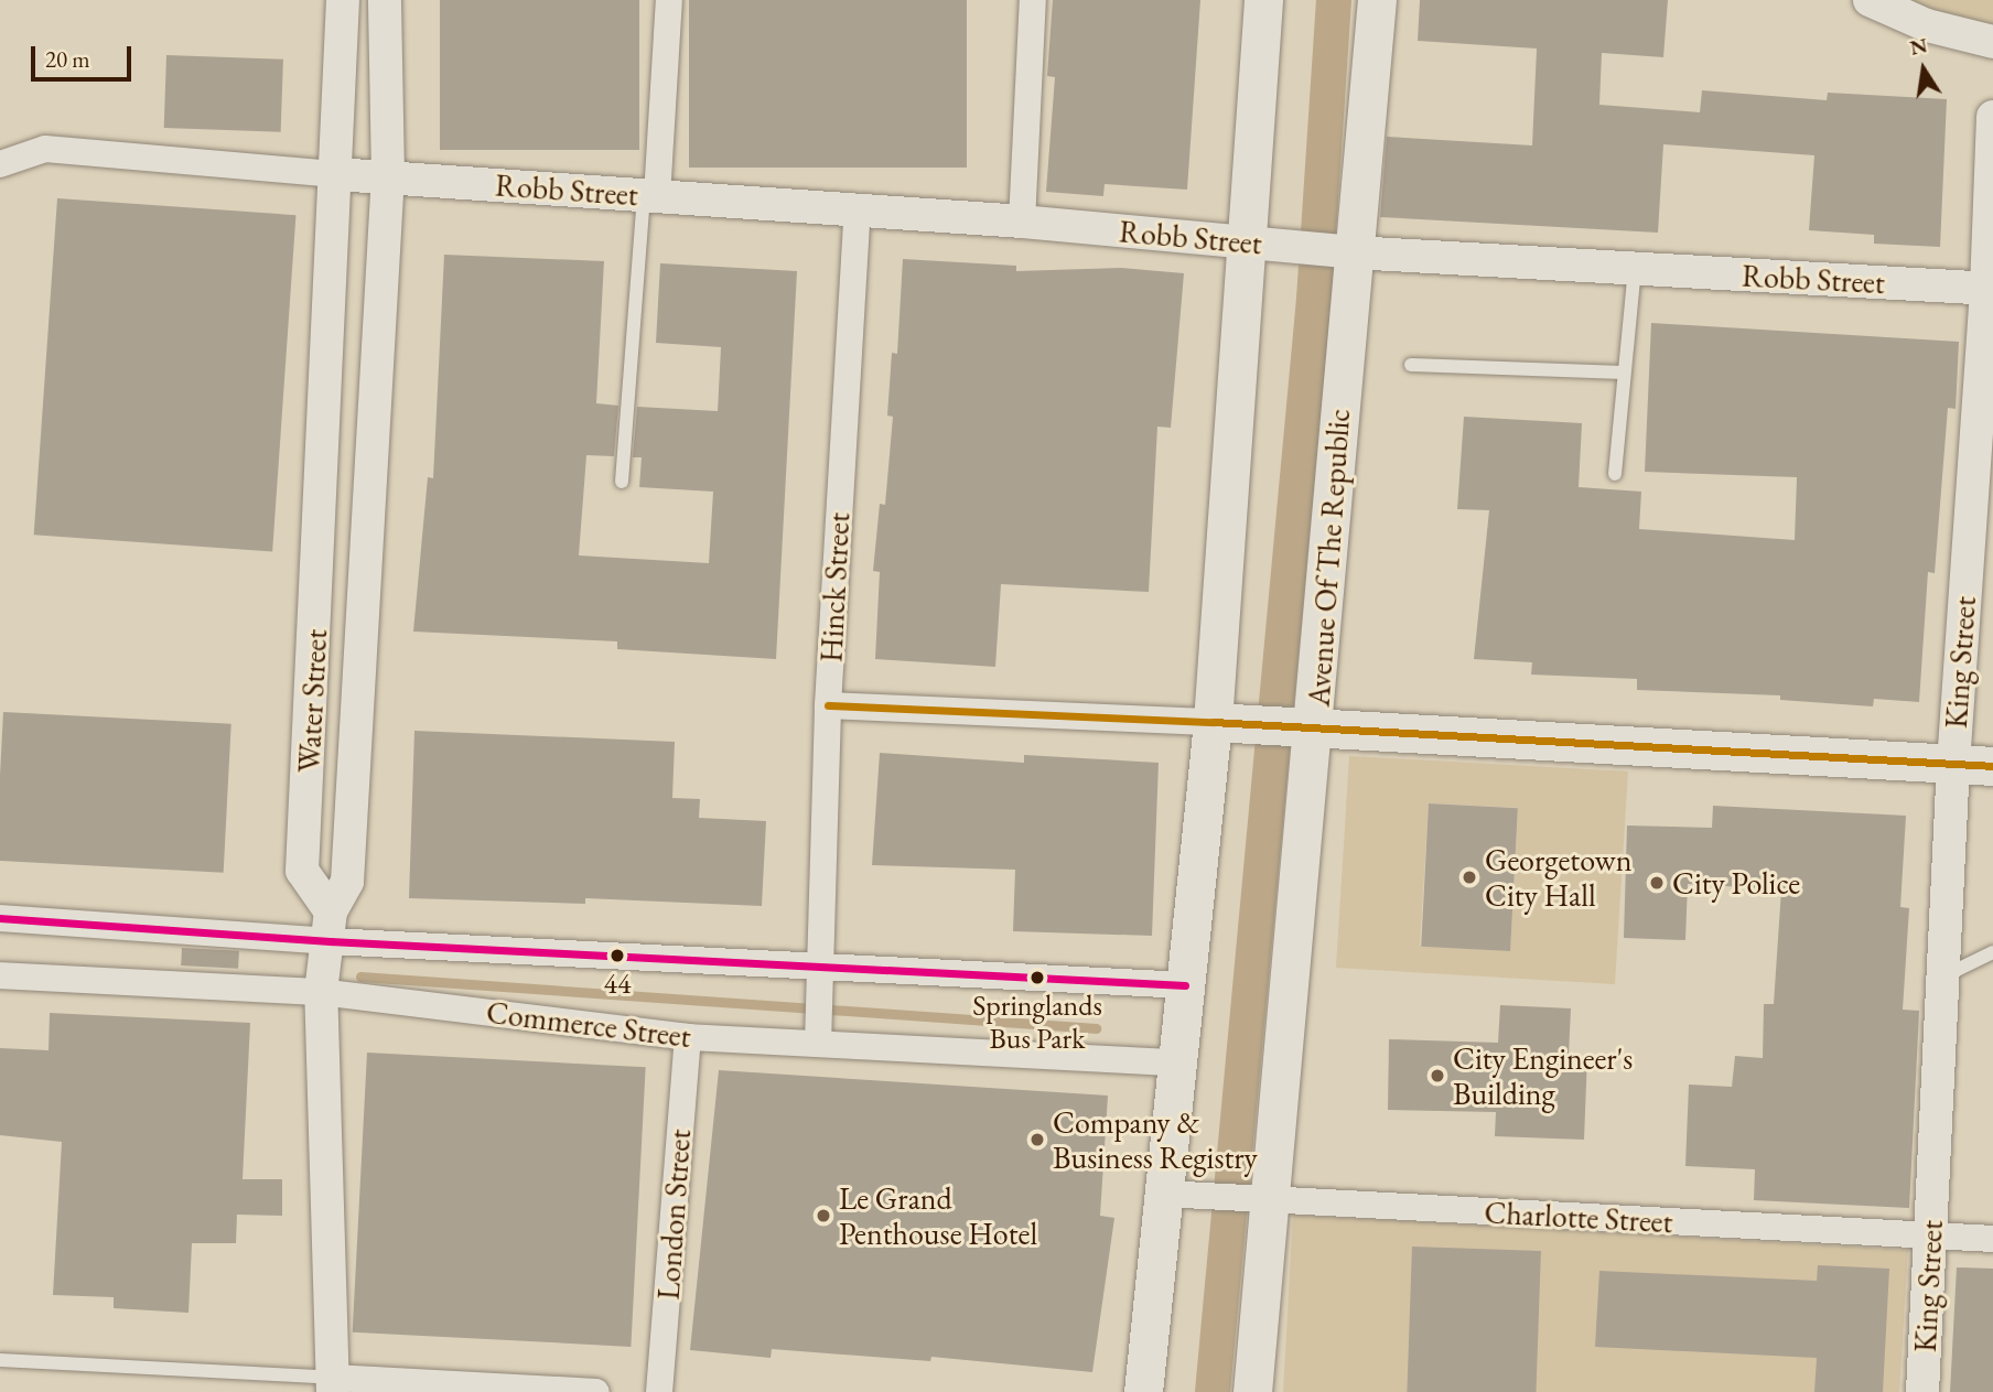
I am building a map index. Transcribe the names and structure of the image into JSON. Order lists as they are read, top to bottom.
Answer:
{
  "streets": {
    "main road": ["Avenue Of The Republic"],
    "street": [
      "Robb Street",
      "Hinck Street",
      "King Street",
      "Water Street",
      "Commerce Street",
      "London Street",
      "Charlotte Street"
    ]
  },
  "crossings": [
    ["Robb Street", "Avenue Of The Republic"],
    ["Robb Street", "Hinck Street"],
    ["Robb Street", "King Street"],
    ["Robb Street", "Water Street"],
    ["Avenue Of The Republic", "Charlotte Street"],
    ["Hinck Street", "Commerce Street"],
    ["King Street", "Charlotte Street"],
    ["Water Street", "Commerce Street"],
    ["Commerce Street", "London Street"]
  ],
  "places": [
    "Georgetown City Hall",
    "City Police",
    "44",
    "Springlands Bus Park",
    "City Engineer's Building",
    "Company & Business Registry",
    "Le Grand Penthouse Hotel"
  ],
  "scale_bar": "20 m",
  "north": "top"
}
